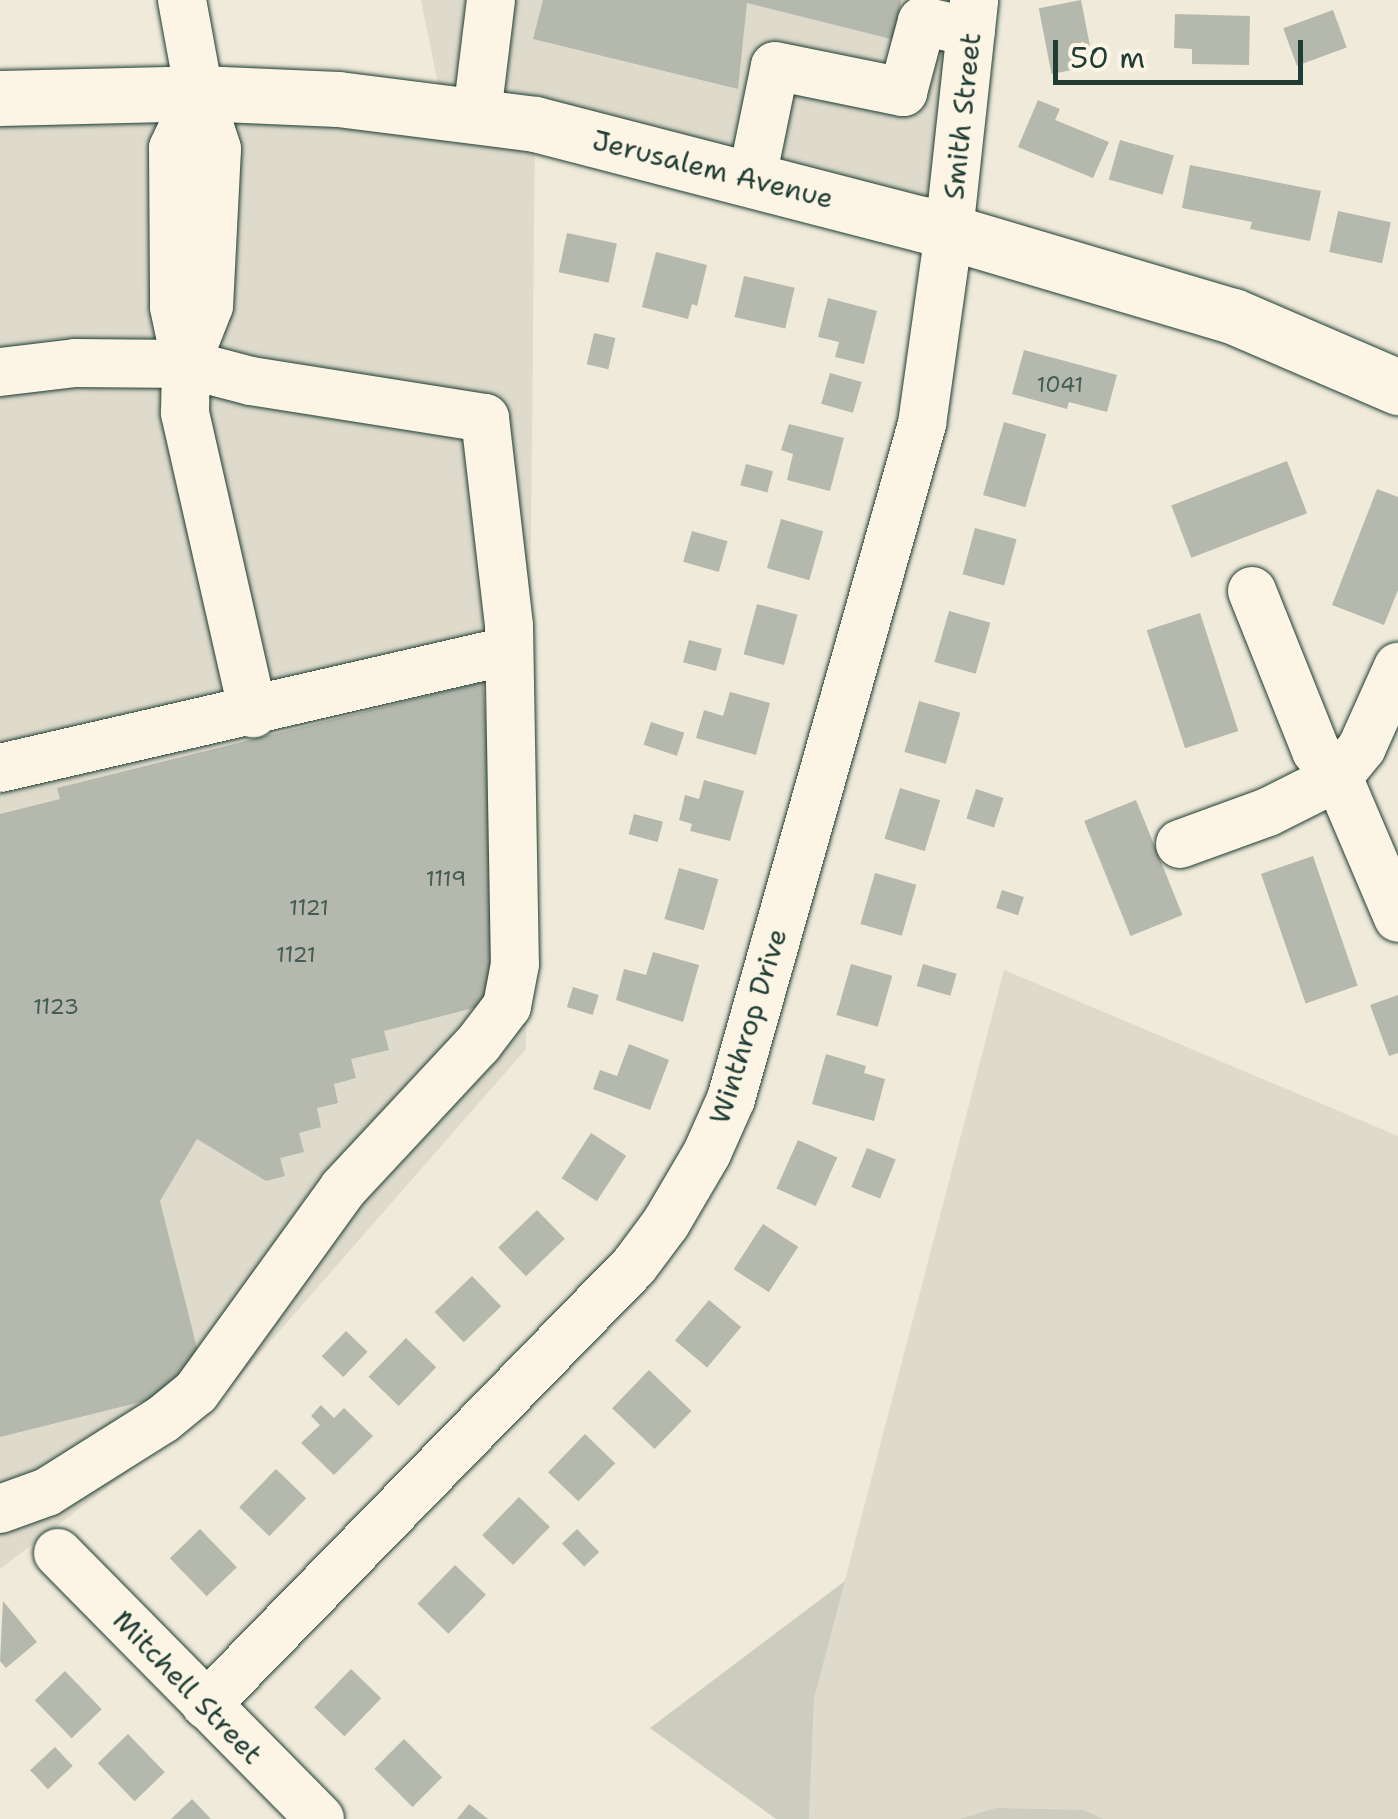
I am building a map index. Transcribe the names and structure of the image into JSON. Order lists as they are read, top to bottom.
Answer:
{
  "streets": {
    "main road": ["Jerusalem Avenue"],
    "street": ["Smith Street", "Winthrop Drive", "Mitchell Street"]
  },
  "crossings": [
    ["Smith Street", "Jerusalem Avenue"],
    ["Smith Street", "Winthrop Drive"],
    ["Jerusalem Avenue", "Winthrop Drive"],
    ["Winthrop Drive", "Mitchell Street"]
  ],
  "house_numbers": [
    "1041",
    "1119",
    "1121",
    "1121",
    "1123"
  ],
  "scale_bar": "50 m"
}
